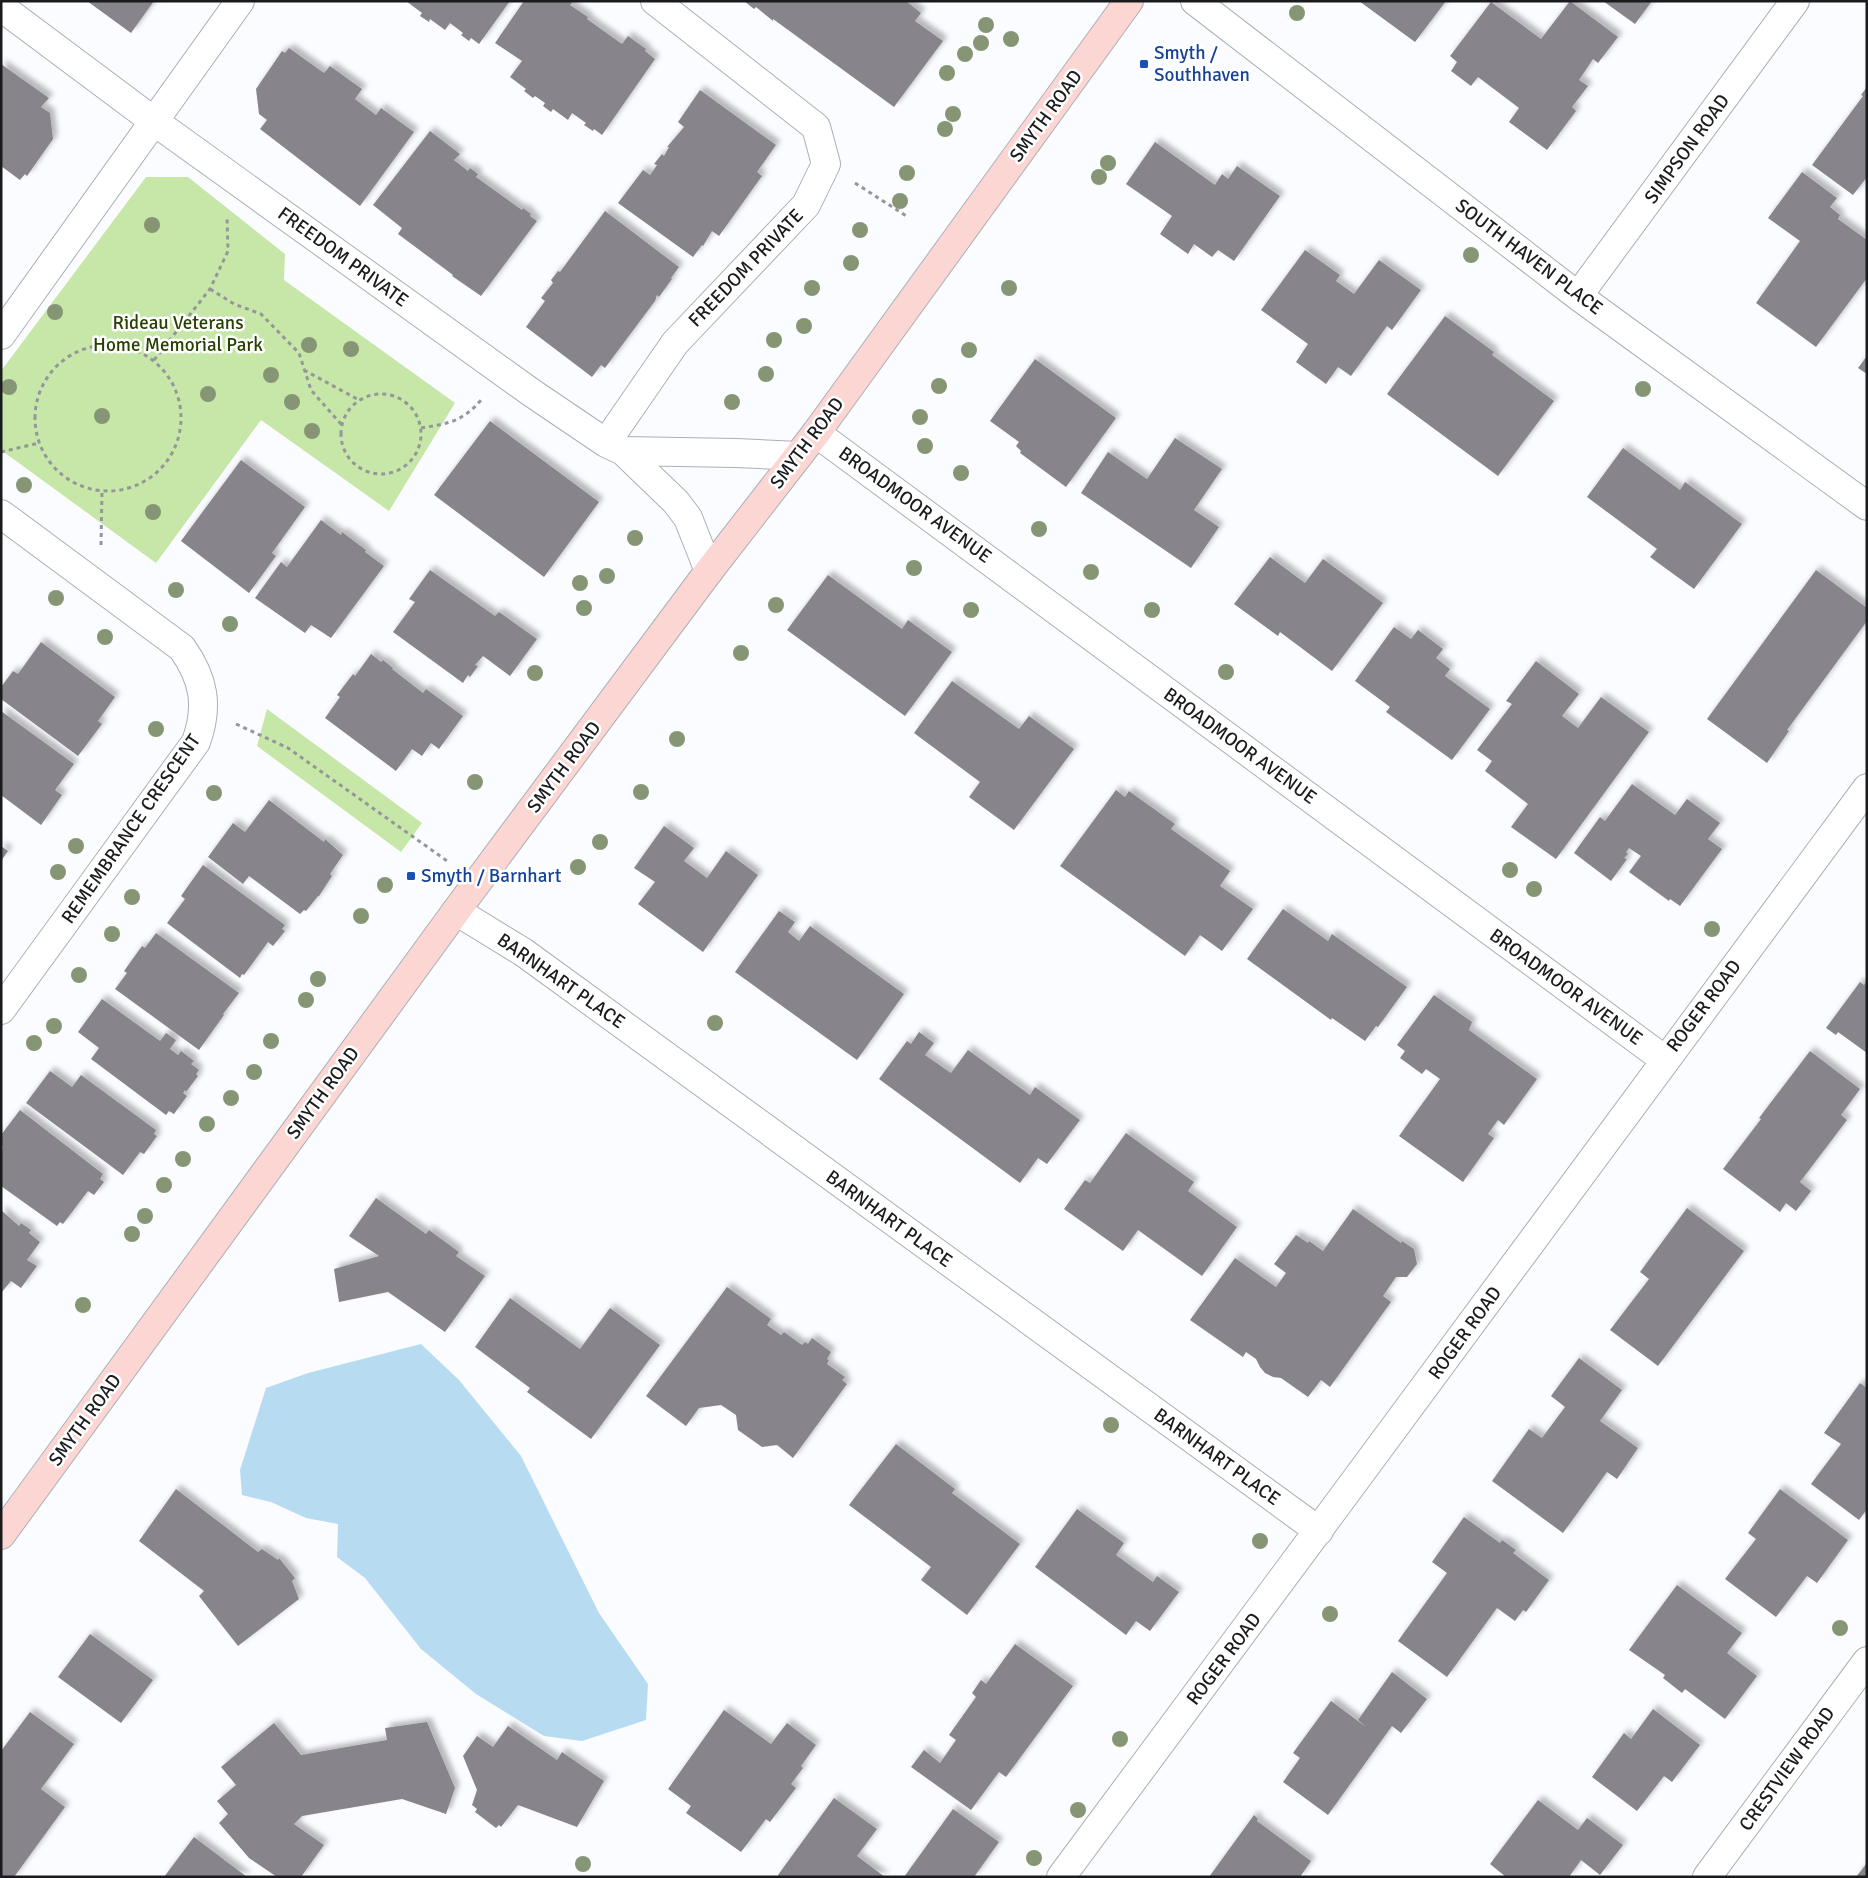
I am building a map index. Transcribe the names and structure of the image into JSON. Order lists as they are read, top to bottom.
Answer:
{
  "streets": {
    "main road": ["SMYTH ROAD"],
    "street": [
      "SIMPSON ROAD",
      "FREEDOM PRIVATE",
      "SOUTH HAVEN PLACE",
      "BROADMOOR AVENUE",
      "REMEMBRANCE CRESCENT",
      "BARNHART PLACE",
      "ROGER ROAD",
      "CRESTVIEW ROAD"
    ]
  },
  "crossings": [
    ["SMYTH ROAD", "FREEDOM PRIVATE"],
    ["SMYTH ROAD", "BROADMOOR AVENUE"],
    ["SMYTH ROAD", "BARNHART PLACE"],
    ["SIMPSON ROAD", "SOUTH HAVEN PLACE"],
    ["BROADMOOR AVENUE", "ROGER ROAD"],
    ["BARNHART PLACE", "ROGER ROAD"]
  ],
  "parks": ["Rideau Veterans Home Memorial Park"],
  "places": {
    "transit": ["Smyth / Southhaven", "Smyth / Barnhart"]
  }
}
